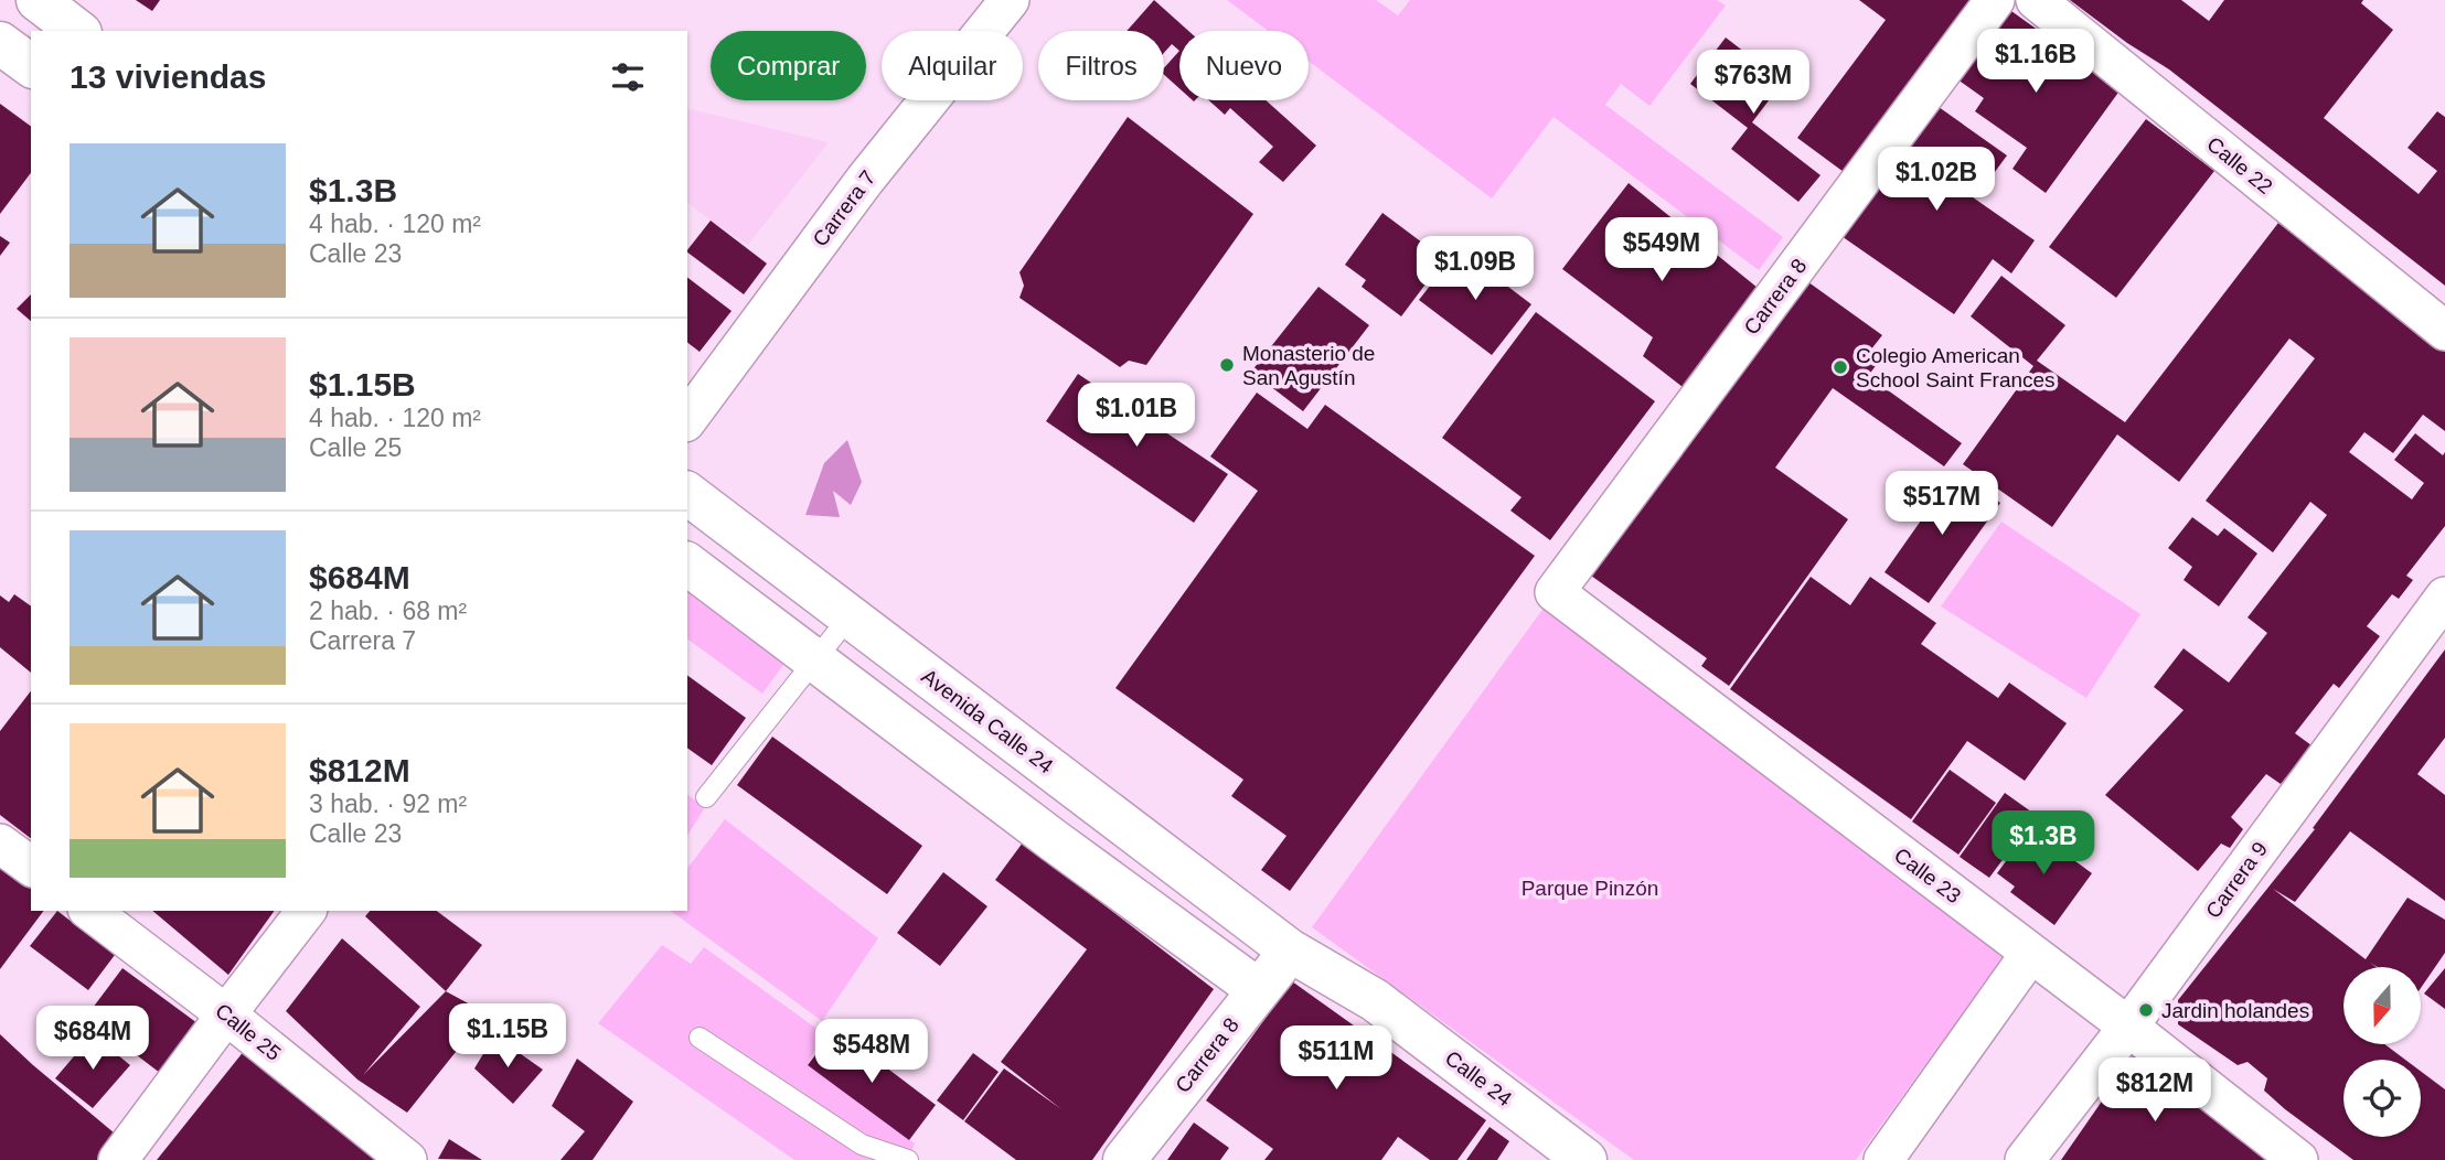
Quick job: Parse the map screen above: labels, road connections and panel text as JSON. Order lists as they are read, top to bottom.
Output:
{
  "streets": {
    "main road": ["Carrera 8", "Avenida Calle 24", "Calle 24"],
    "street": [
      "Calle 22",
      "Carrera 7",
      "Calle 23",
      "Carrera 9",
      "Calle 25"
    ]
  },
  "crossings": [
    ["Carrera 8", "Avenida Calle 24"],
    ["Carrera 8", "Calle 23"],
    ["Carrera 8", "Calle 24"],
    ["Avenida Calle 24", "Calle 24"],
    ["Calle 23", "Carrera 9"]
  ],
  "parks": ["Parque Pinzón"],
  "places": ["Monasterio de San Agustín", "Colegio American School Saint Frances", "Jardin holandes"],
  "north": "bottom",
  "page": {
    "price": [
      "$1.16B",
      "$763M",
      "$1.02B",
      "$549M",
      "$1.09B",
      "$1.01B",
      "$517M",
      "$1.3B",
      "$1.15B",
      "$684M",
      "$548M",
      "$511M",
      "$812M"
    ],
    "chip": [
      "Comprar",
      "Alquilar",
      "Filtros",
      "Nuevo"
    ],
    "heading": "13 viviendas",
    "list": [
      {
        "name": "$1.3B",
        "note": "4 hab. · 120 m² · Calle 23"
      },
      {
        "name": "$1.15B",
        "note": "4 hab. · 120 m² · Calle 25"
      },
      {
        "name": "$684M",
        "note": "2 hab. · 68 m² · Carrera 7"
      },
      {
        "name": "$812M",
        "note": "3 hab. · 92 m² · Calle 23"
      }
    ]
  }
}
